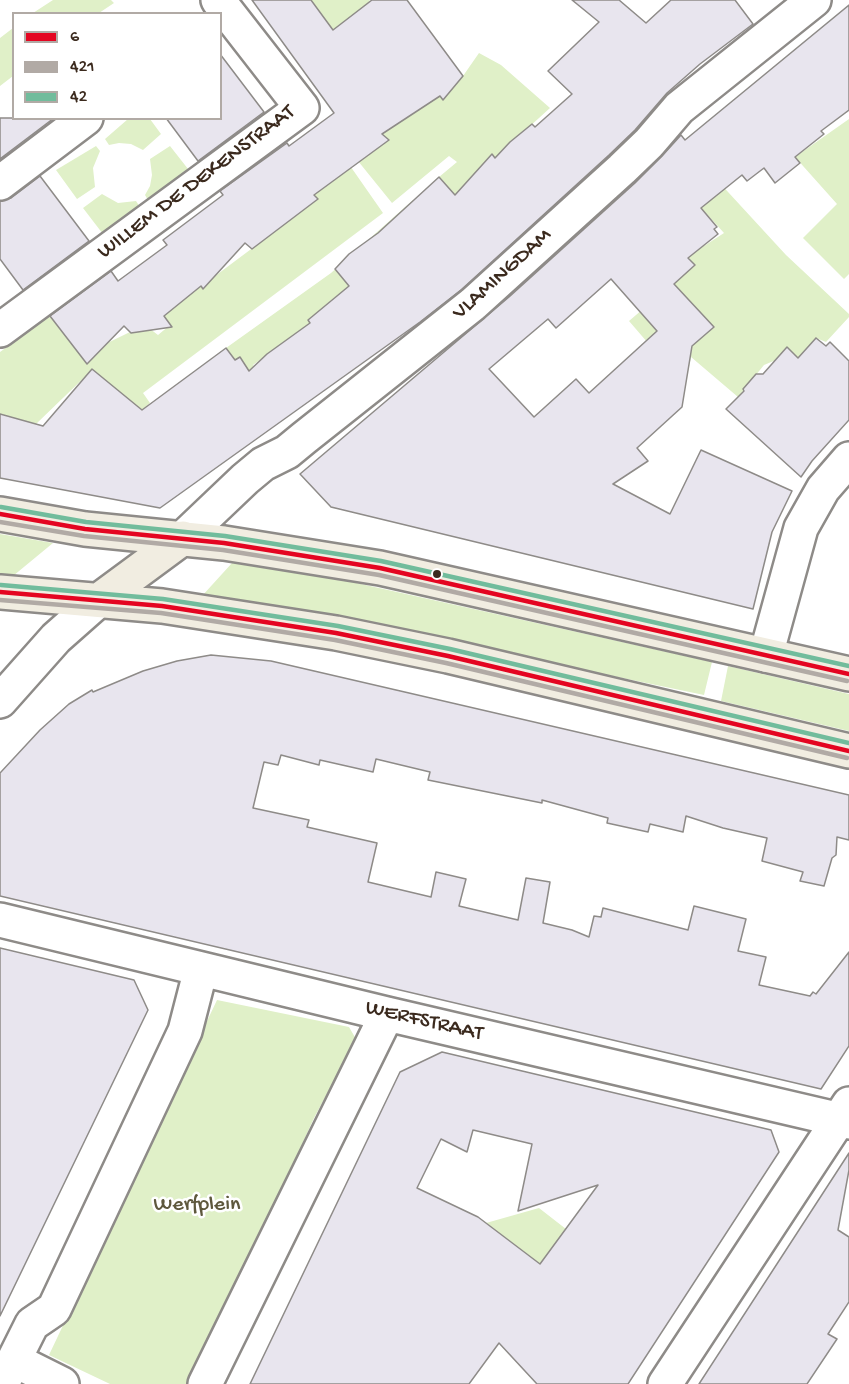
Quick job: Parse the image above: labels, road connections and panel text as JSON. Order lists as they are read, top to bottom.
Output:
{
  "streets": {
    "street": ["WILLEM DE DEKENSTRAAT", "VLAMINGDAM", "WERFSTRAAT"]
  },
  "parks": ["Werfplein"],
  "lines": ["transit line 42", "transit line 6", "transit line 421"],
  "legend": ["6", "421", "42"]
}
